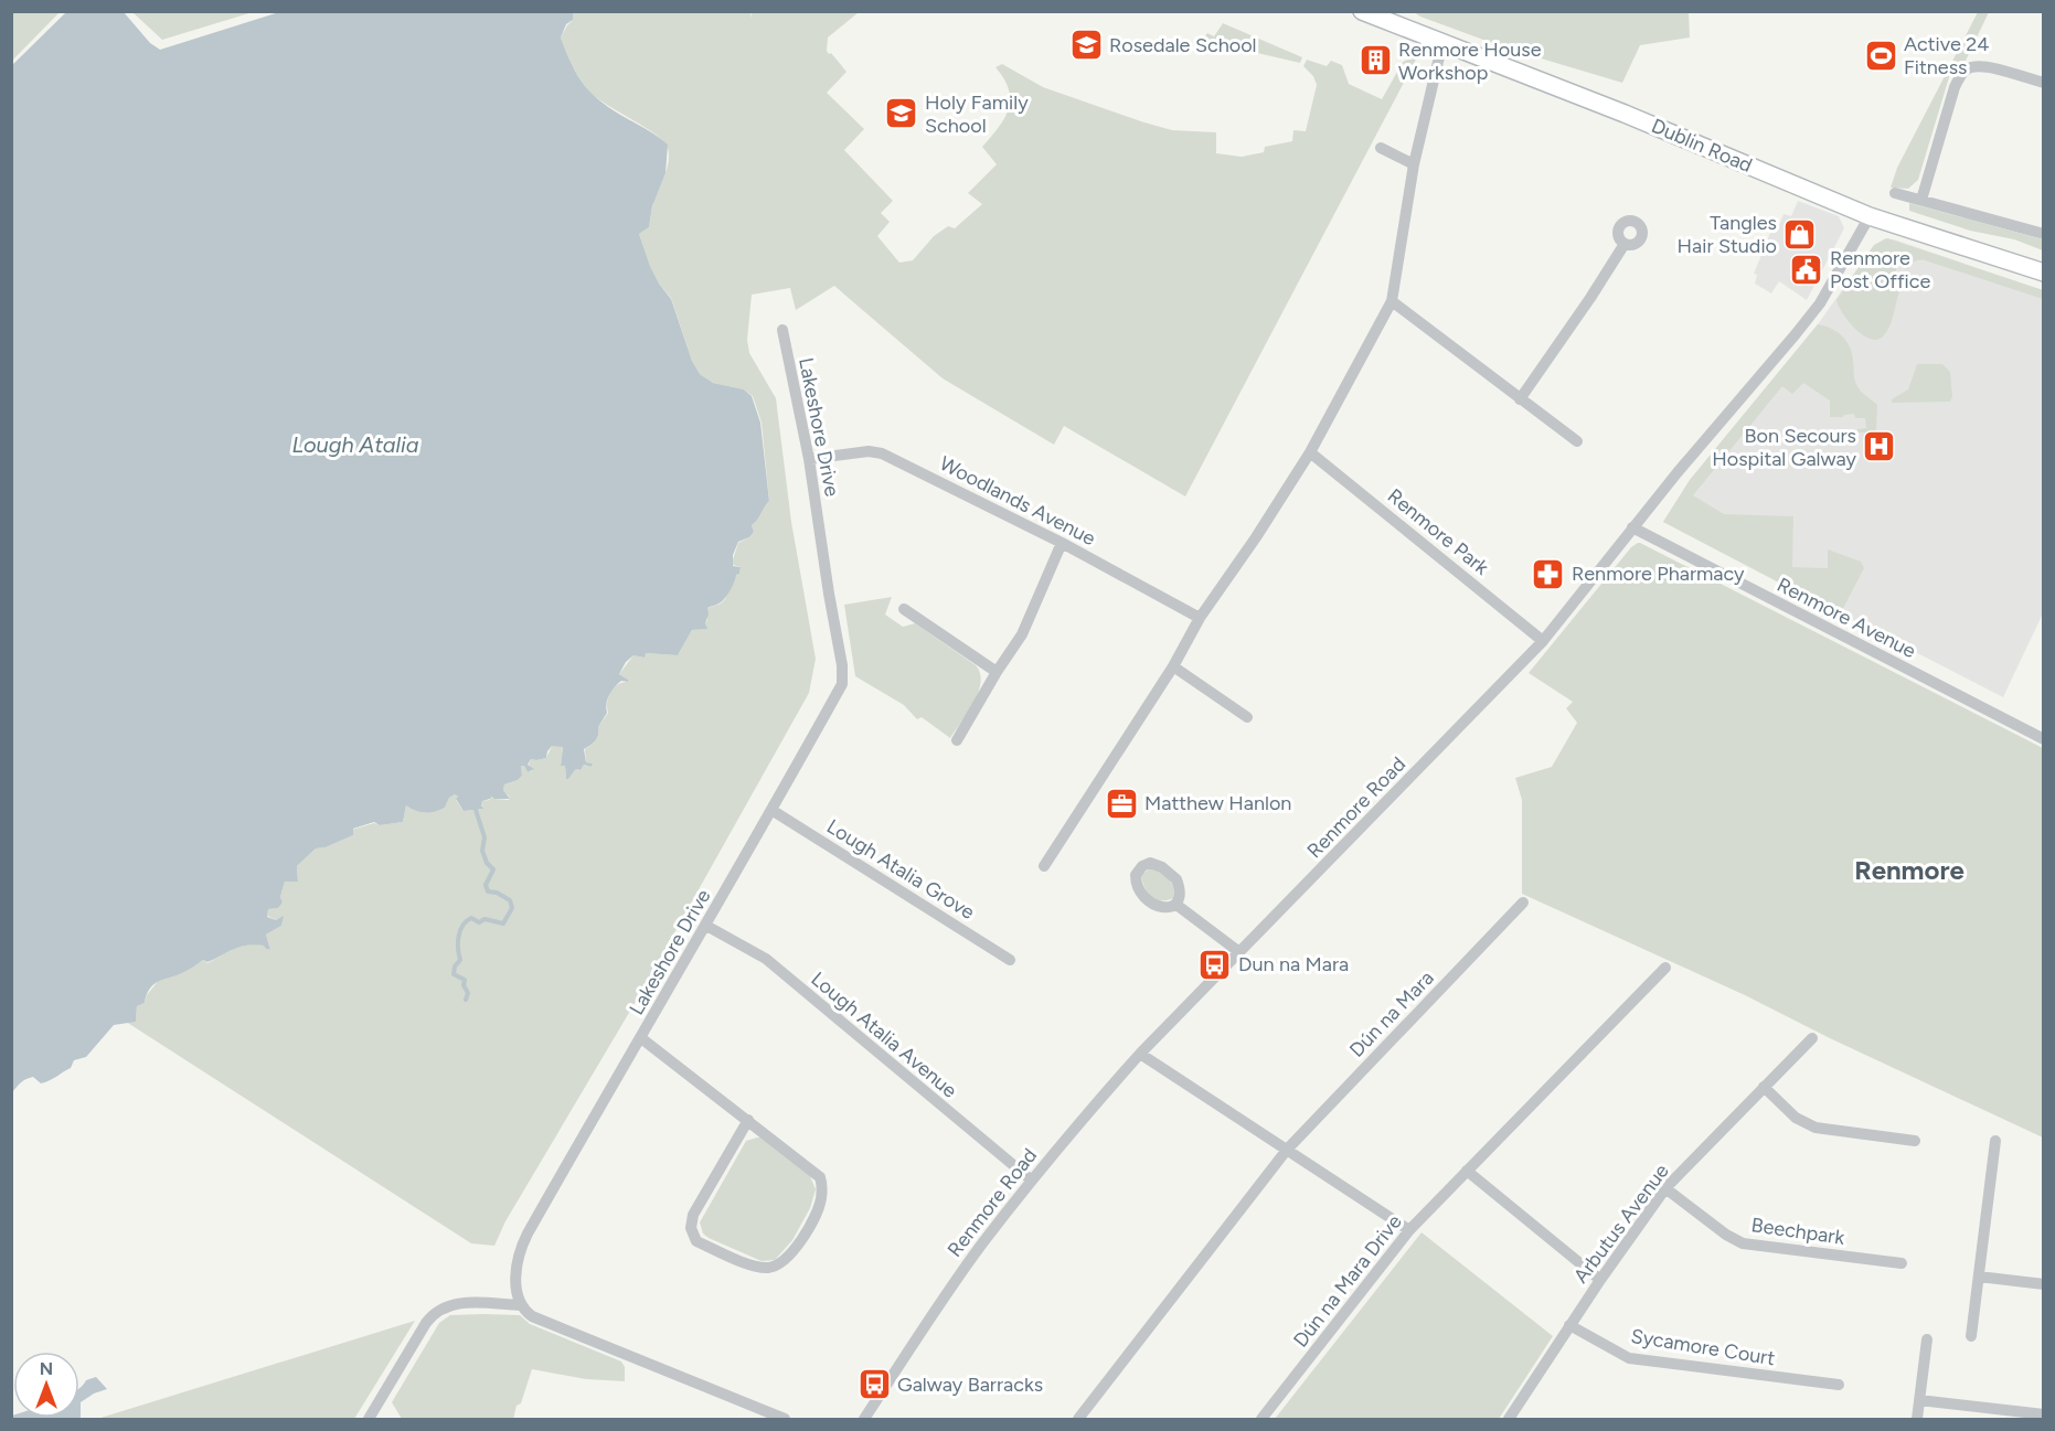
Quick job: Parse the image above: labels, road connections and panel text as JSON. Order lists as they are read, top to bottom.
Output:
{
  "streets": {
    "main road": ["Dublin Road"],
    "street": [
      "Lakeshore Drive",
      "Woodlands Avenue",
      "Renmore Park",
      "Renmore Avenue",
      "Renmore Road",
      "Lough Atalia Grove",
      "Dún na Mara",
      "Lough Atalia Avenue",
      "Arbutus Avenue",
      "Beechpark",
      "Dún na Mara Drive",
      "Sycamore Court"
    ]
  },
  "crossings": [
    ["Dublin Road", "Renmore Road"],
    ["Lakeshore Drive", "Woodlands Avenue"],
    ["Lakeshore Drive", "Lough Atalia Grove"],
    ["Lakeshore Drive", "Lough Atalia Avenue"],
    ["Renmore Park", "Renmore Road"],
    ["Renmore Avenue", "Renmore Road"],
    ["Renmore Road", "Lough Atalia Avenue"],
    ["Arbutus Avenue", "Beechpark"],
    ["Arbutus Avenue", "Sycamore Court"]
  ],
  "districts": ["Renmore"],
  "water": ["Lough Atalia"],
  "places": {
    "school or university": ["Rosedale School", "Holy Family School"],
    "sports": ["Active 24 Fitness"],
    "building": ["Renmore House Workshop"],
    "shop": ["Tangles Hair Studio"],
    "public building": ["Renmore Post Office"],
    "hospital": ["Bon Secours Hospital Galway"],
    "pharmacy": ["Renmore Pharmacy"],
    "office": ["Matthew Hanlon"],
    "bus stop": ["Dun na Mara", "Galway Barracks"]
  },
  "north": "top"
}
